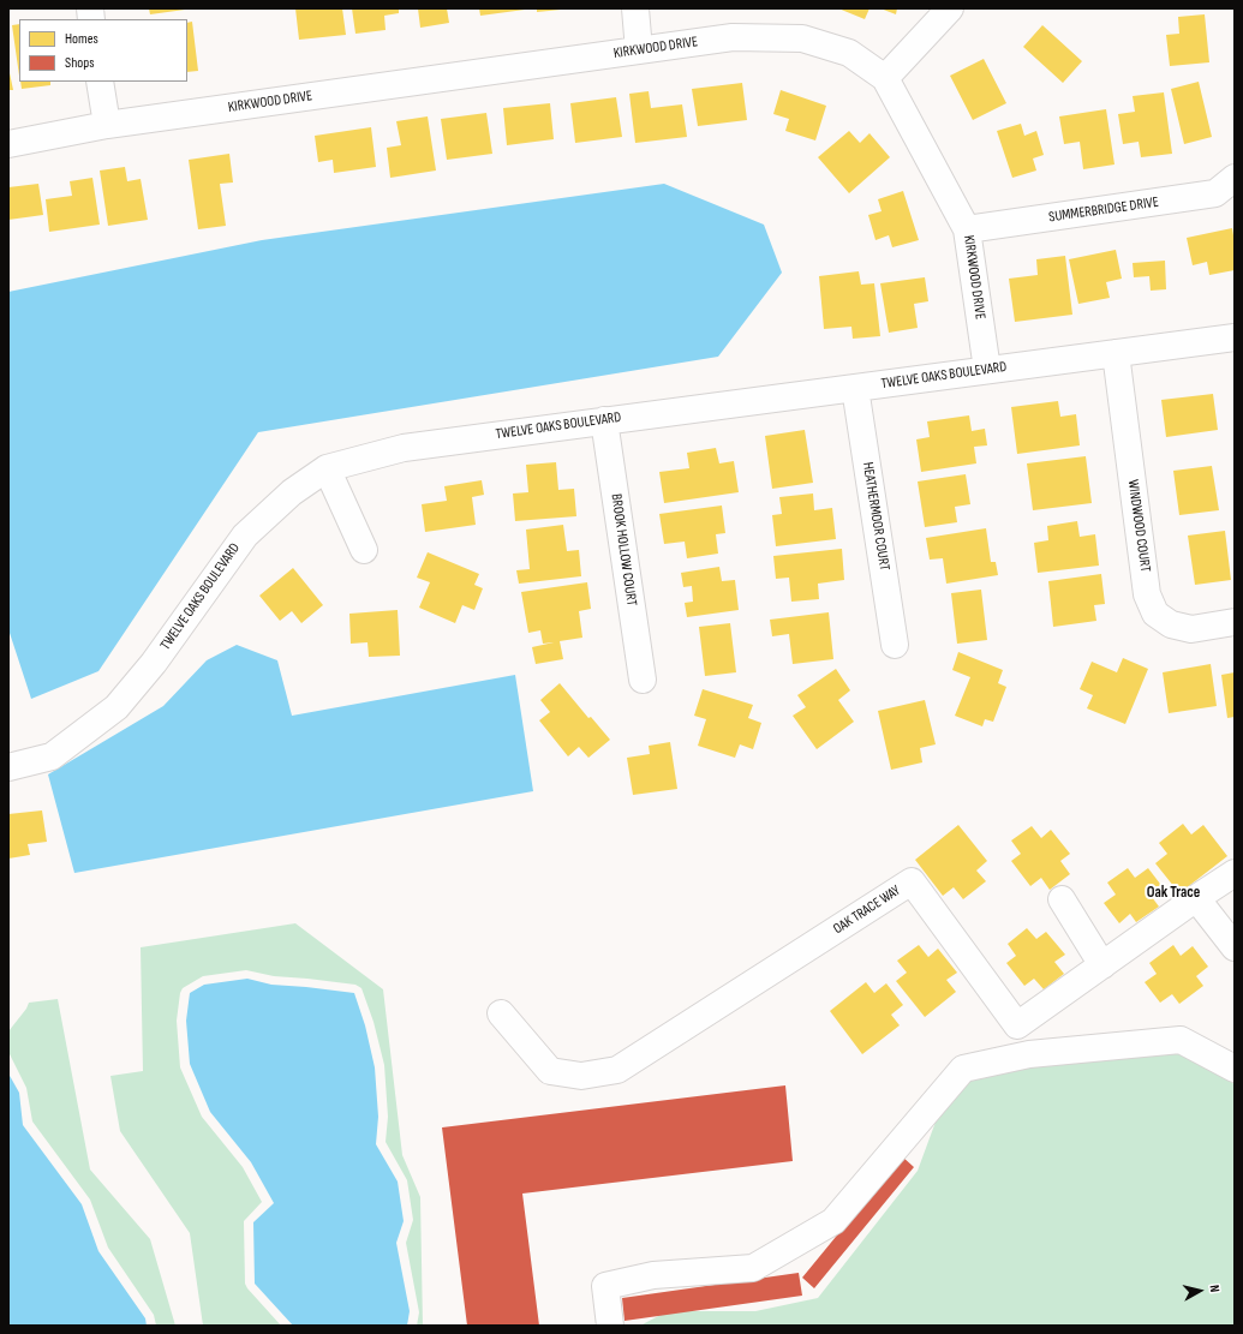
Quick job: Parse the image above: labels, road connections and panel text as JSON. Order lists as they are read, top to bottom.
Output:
{
  "streets": {
    "street": [
      "KIRKWOOD DRIVE",
      "SUMMERBRIDGE DRIVE",
      "TWELVE OAKS BOULEVARD",
      "HEATHERMOOR COURT",
      "WINDWOOD COURT",
      "BROOK HOLLOW COURT",
      "OAK TRACE WAY"
    ]
  },
  "crossings": [
    ["KIRKWOOD DRIVE", "SUMMERBRIDGE DRIVE"],
    ["KIRKWOOD DRIVE", "TWELVE OAKS BOULEVARD"],
    ["TWELVE OAKS BOULEVARD", "HEATHERMOOR COURT"],
    ["TWELVE OAKS BOULEVARD", "WINDWOOD COURT"],
    ["TWELVE OAKS BOULEVARD", "BROOK HOLLOW COURT"]
  ],
  "districts": ["Oak Trace"],
  "legend": ["Homes", "Shops"],
  "north": "right"
}
